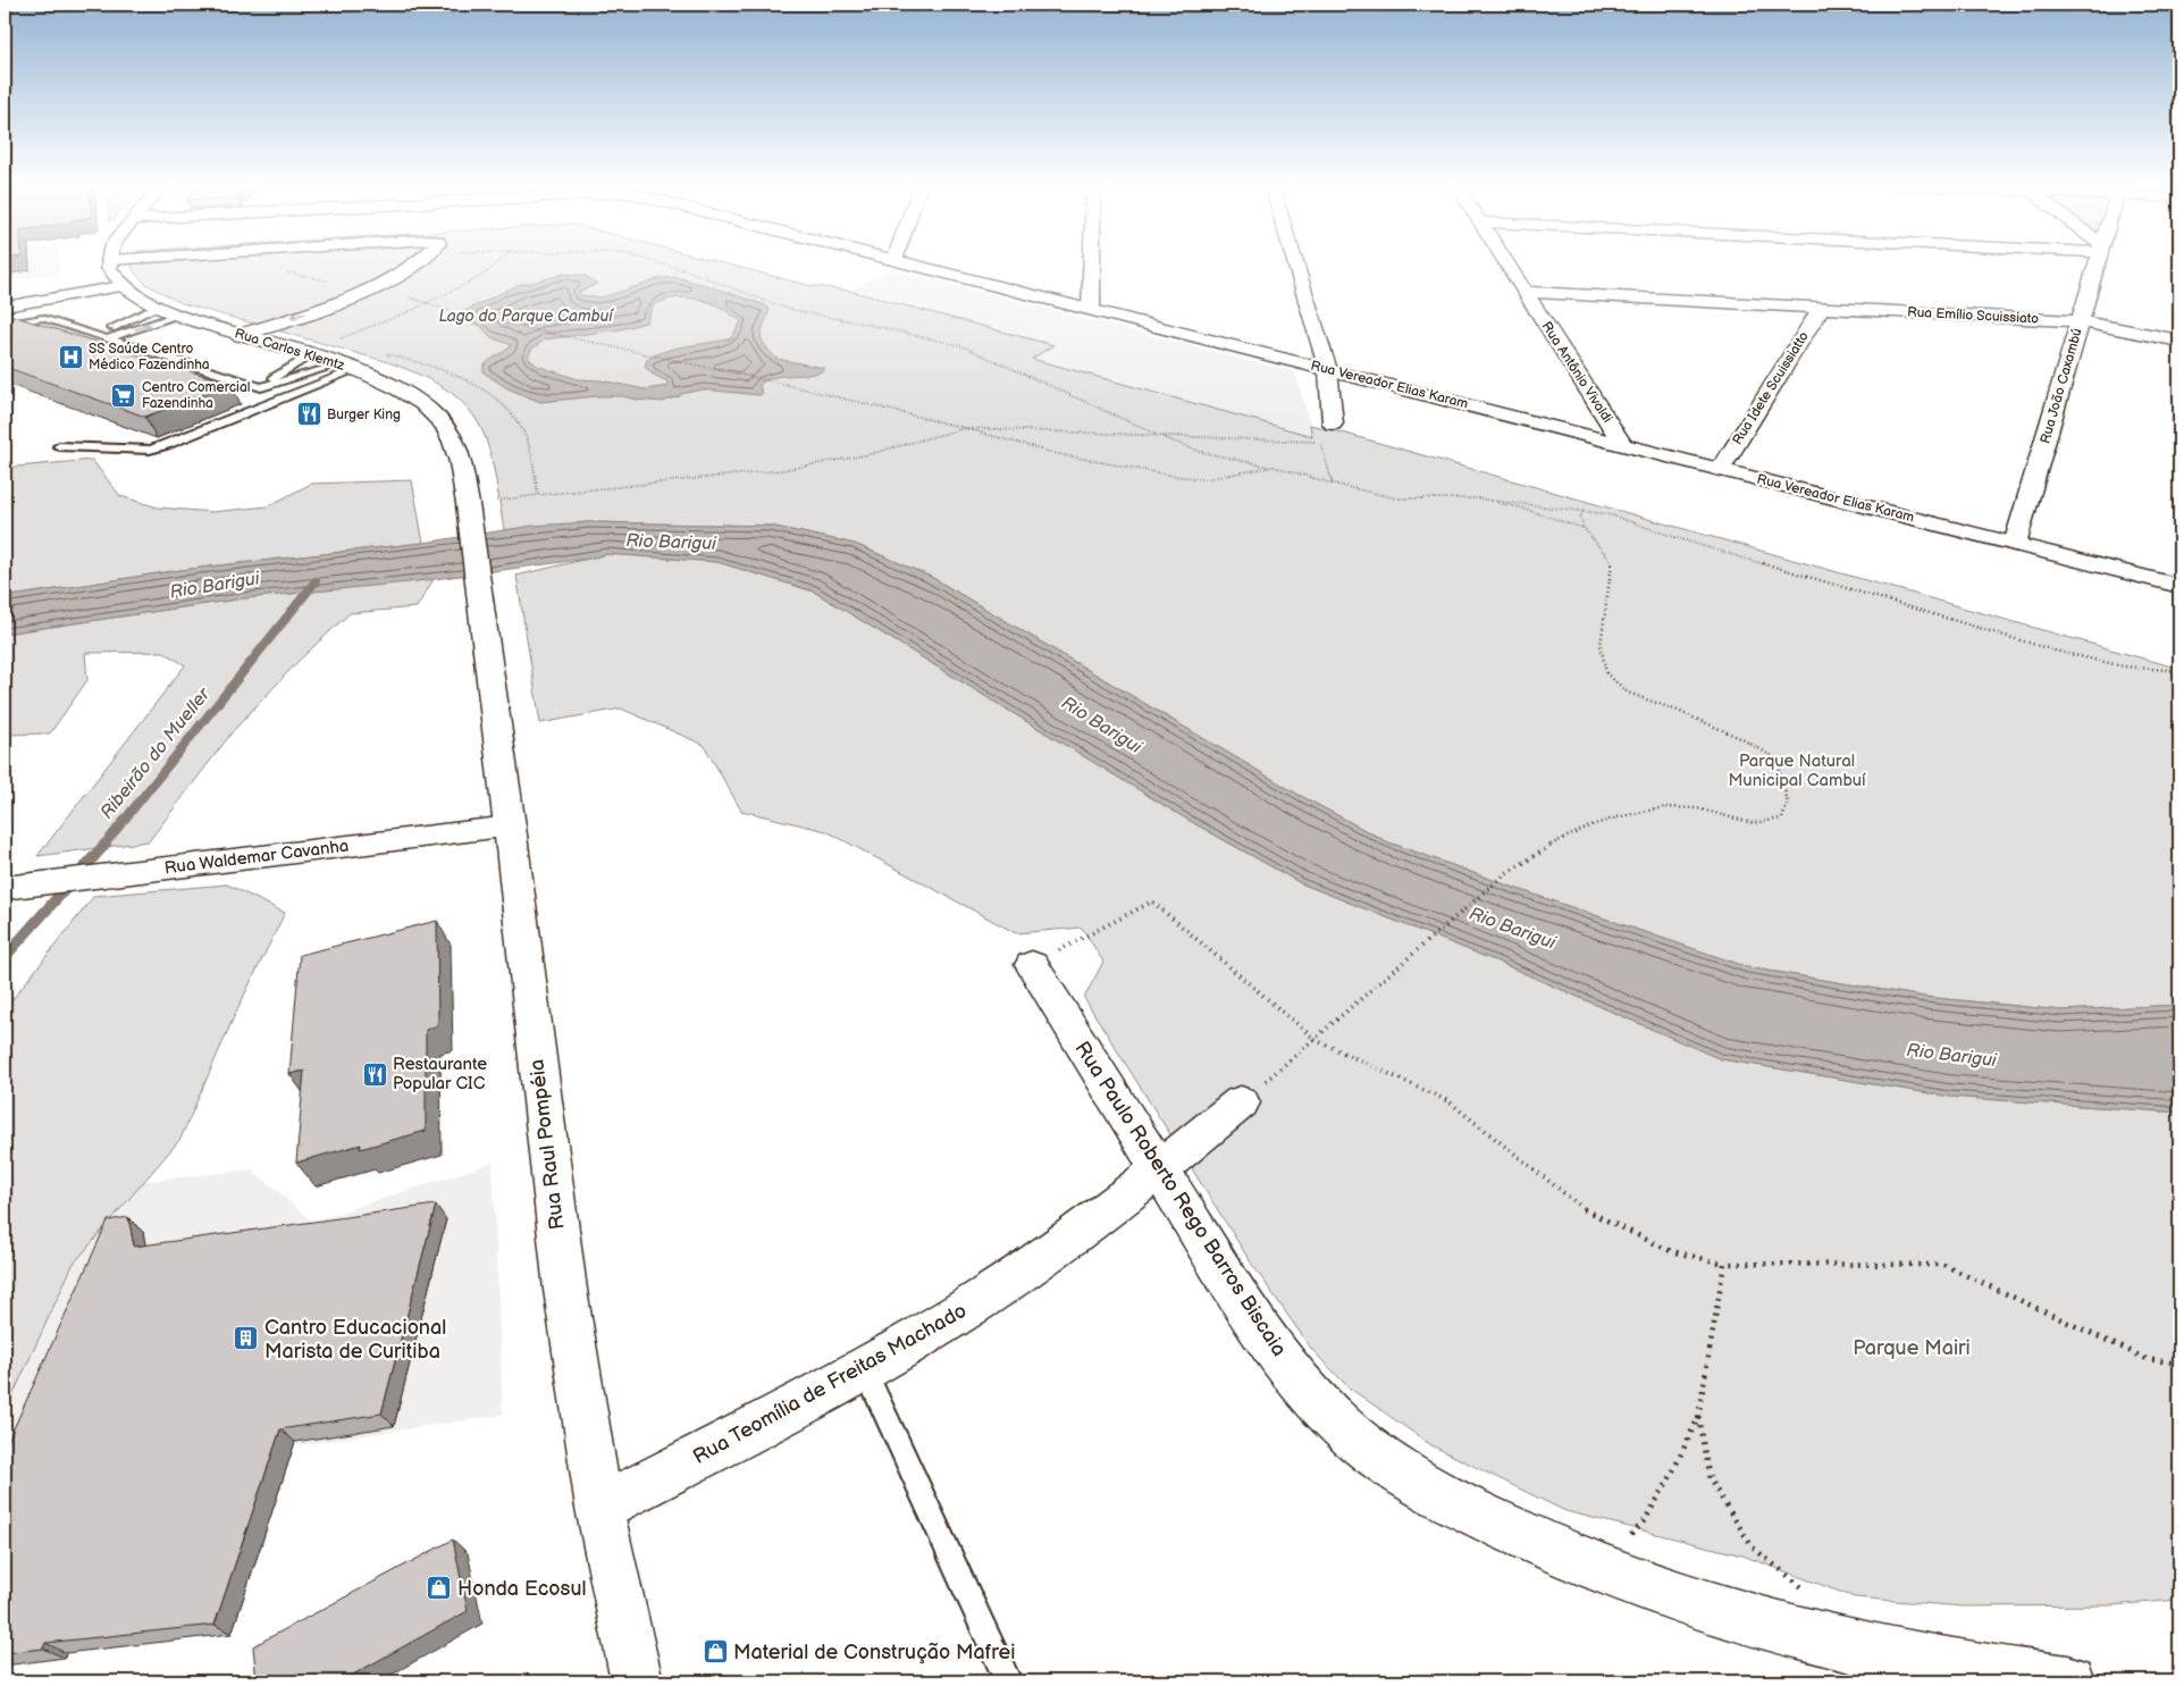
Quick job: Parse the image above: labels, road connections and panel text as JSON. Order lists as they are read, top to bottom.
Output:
{
  "streets": {
    "street": [
      "Rua Emílio Scuissiato",
      "Rua Carlos Klemtz",
      "Rua Antônio Vivaldi",
      "Rua Vereador Elias Karam",
      "Rua João Caxambú",
      "Rua Idete Scuissiatto",
      "Rua Waldemar Cavanha",
      "Rua Raul Pompéia",
      "Rua Paulo Roberto Rego Barros Biscaia",
      "Rua Teomília de Freitas Machado"
    ]
  },
  "crossings": [
    ["Rua Emílio Scuissiato", "Rua Antônio Vivaldi"],
    ["Rua Emílio Scuissiato", "Rua João Caxambú"],
    ["Rua Emílio Scuissiato", "Rua Idete Scuissiatto"],
    ["Rua Carlos Klemtz", "Rua Raul Pompéia"],
    ["Rua Antônio Vivaldi", "Rua Vereador Elias Karam"],
    ["Rua Vereador Elias Karam", "Rua João Caxambú"],
    ["Rua Vereador Elias Karam", "Rua Idete Scuissiatto"],
    ["Rua Waldemar Cavanha", "Rua Raul Pompéia"],
    ["Rua Raul Pompéia", "Rua Teomília de Freitas Machado"],
    ["Rua Paulo Roberto Rego Barros Biscaia", "Rua Teomília de Freitas Machado"]
  ],
  "water": ["Lago do Parque Cambuí", "Rio Barigui", "Ribeirão do Mueller"],
  "parks": ["Parque Natural Municipal Cambuí", "Parque Mairi"],
  "places": {
    "hospital": ["SS Saúde Centro Médico Fazendinha"],
    "supermarket": ["Centro Comercial Fazendinha"],
    "restaurant": ["Burger King", "Restaurante Popular CIC"],
    "building": ["Cantro Educacional Marista de Curitiba"],
    "shop": ["Honda Ecosul", "Material de Construção Mafrei"]
  }
}
